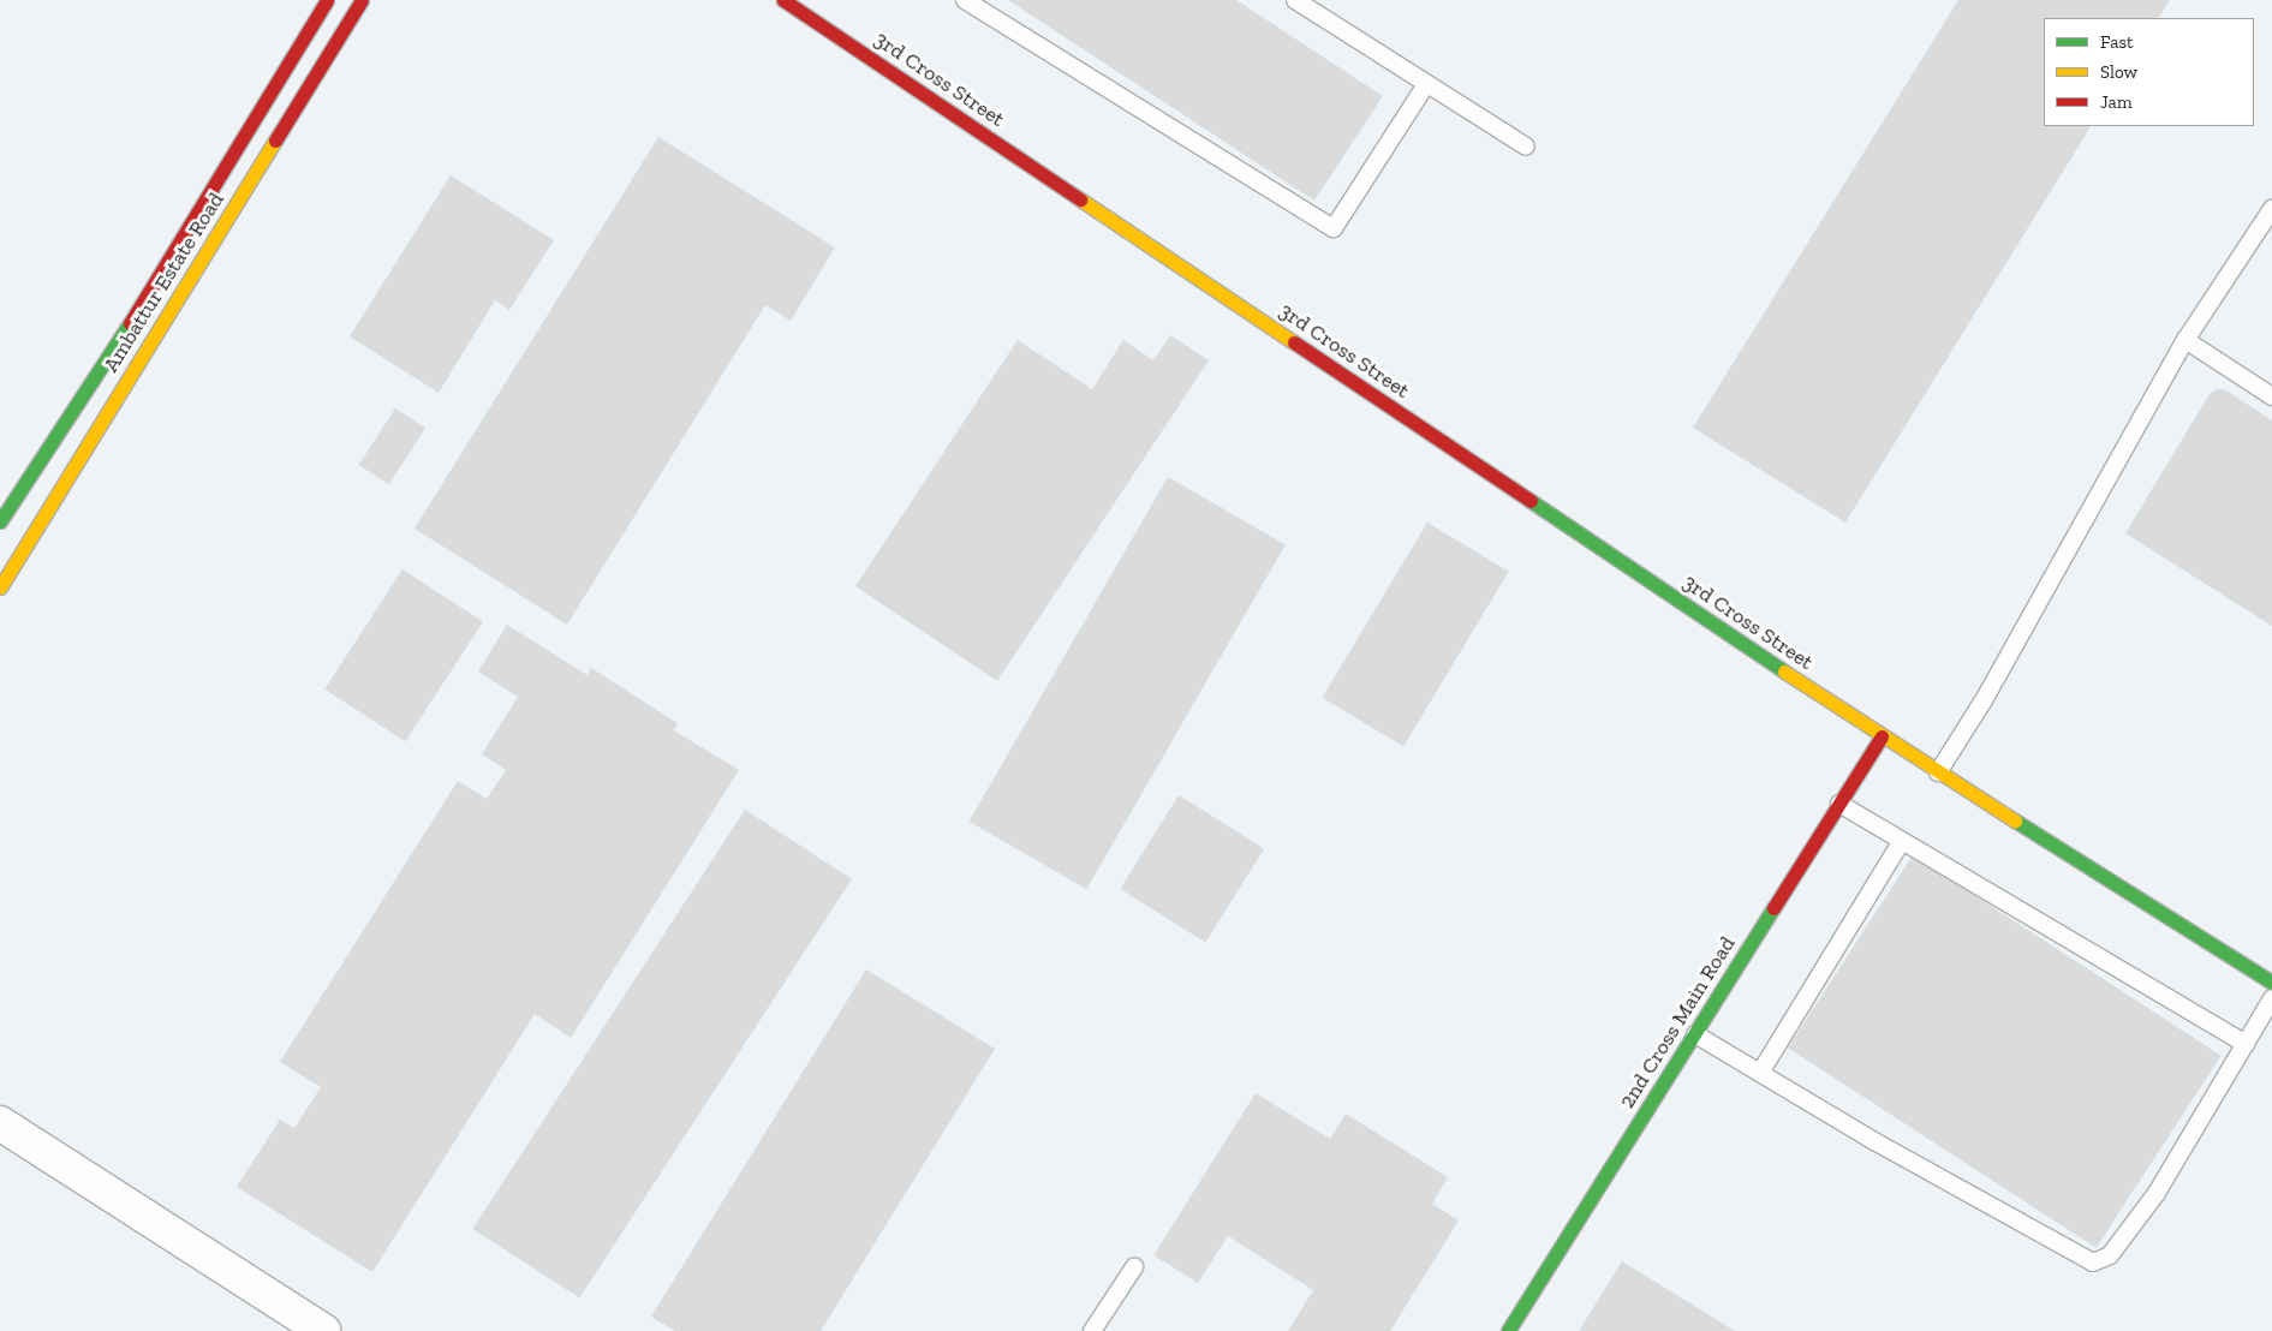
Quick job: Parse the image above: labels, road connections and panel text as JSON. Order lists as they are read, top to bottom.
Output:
{
  "streets": {
    "street": ["3rd Cross Street", "Ambattur Estate Road", "2nd Cross Main Road"]
  },
  "crossings": [
    ["3rd Cross Street", "2nd Cross Main Road"]
  ],
  "legend": ["Fast", "Slow", "Jam"]
}
